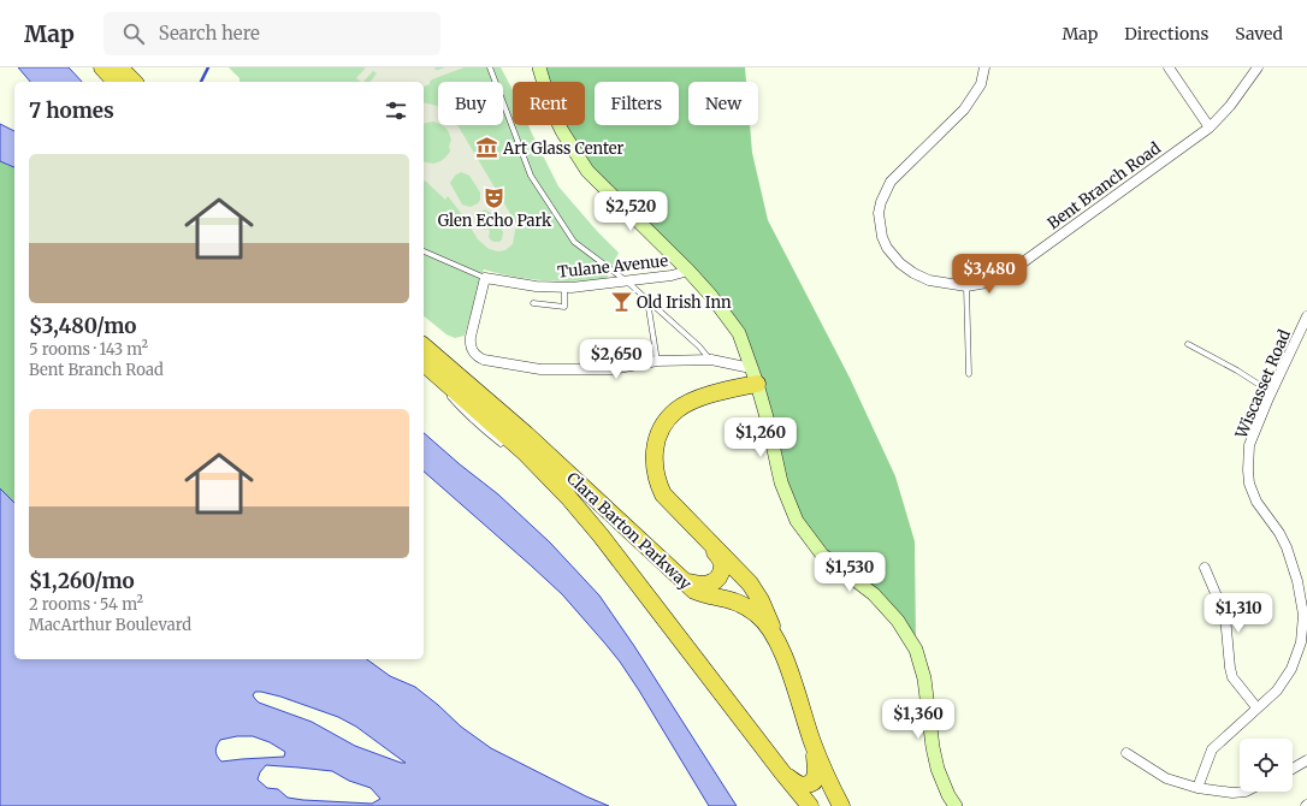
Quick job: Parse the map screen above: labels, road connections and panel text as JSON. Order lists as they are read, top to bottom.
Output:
{
  "streets": {
    "highway": ["Clara Barton Parkway"],
    "street": ["Bent Branch Road", "Tulane Avenue", "Wiscasset Road"]
  },
  "places": {
    "museum": ["Art Glass Center"],
    "theatre": ["Glen Echo Park"],
    "bar": ["Old Irish Inn"]
  },
  "page": {
    "header": "Map",
    "search": "Search here",
    "nav": ["Map", "Directions", "Saved"],
    "chip": [
      "Buy",
      "Rent",
      "Filters",
      "New"
    ],
    "heading": "7 homes",
    "list": [
      {
        "name": "$3,480/mo",
        "note": "5 rooms · 143 m² · Bent Branch Road"
      },
      {
        "name": "$1,260/mo",
        "note": "2 rooms · 54 m² · MacArthur Boulevard"
      }
    ],
    "price": [
      "$2,520",
      "$3,480",
      "$2,650",
      "$1,260",
      "$1,530",
      "$1,310",
      "$1,360"
    ]
  }
}
